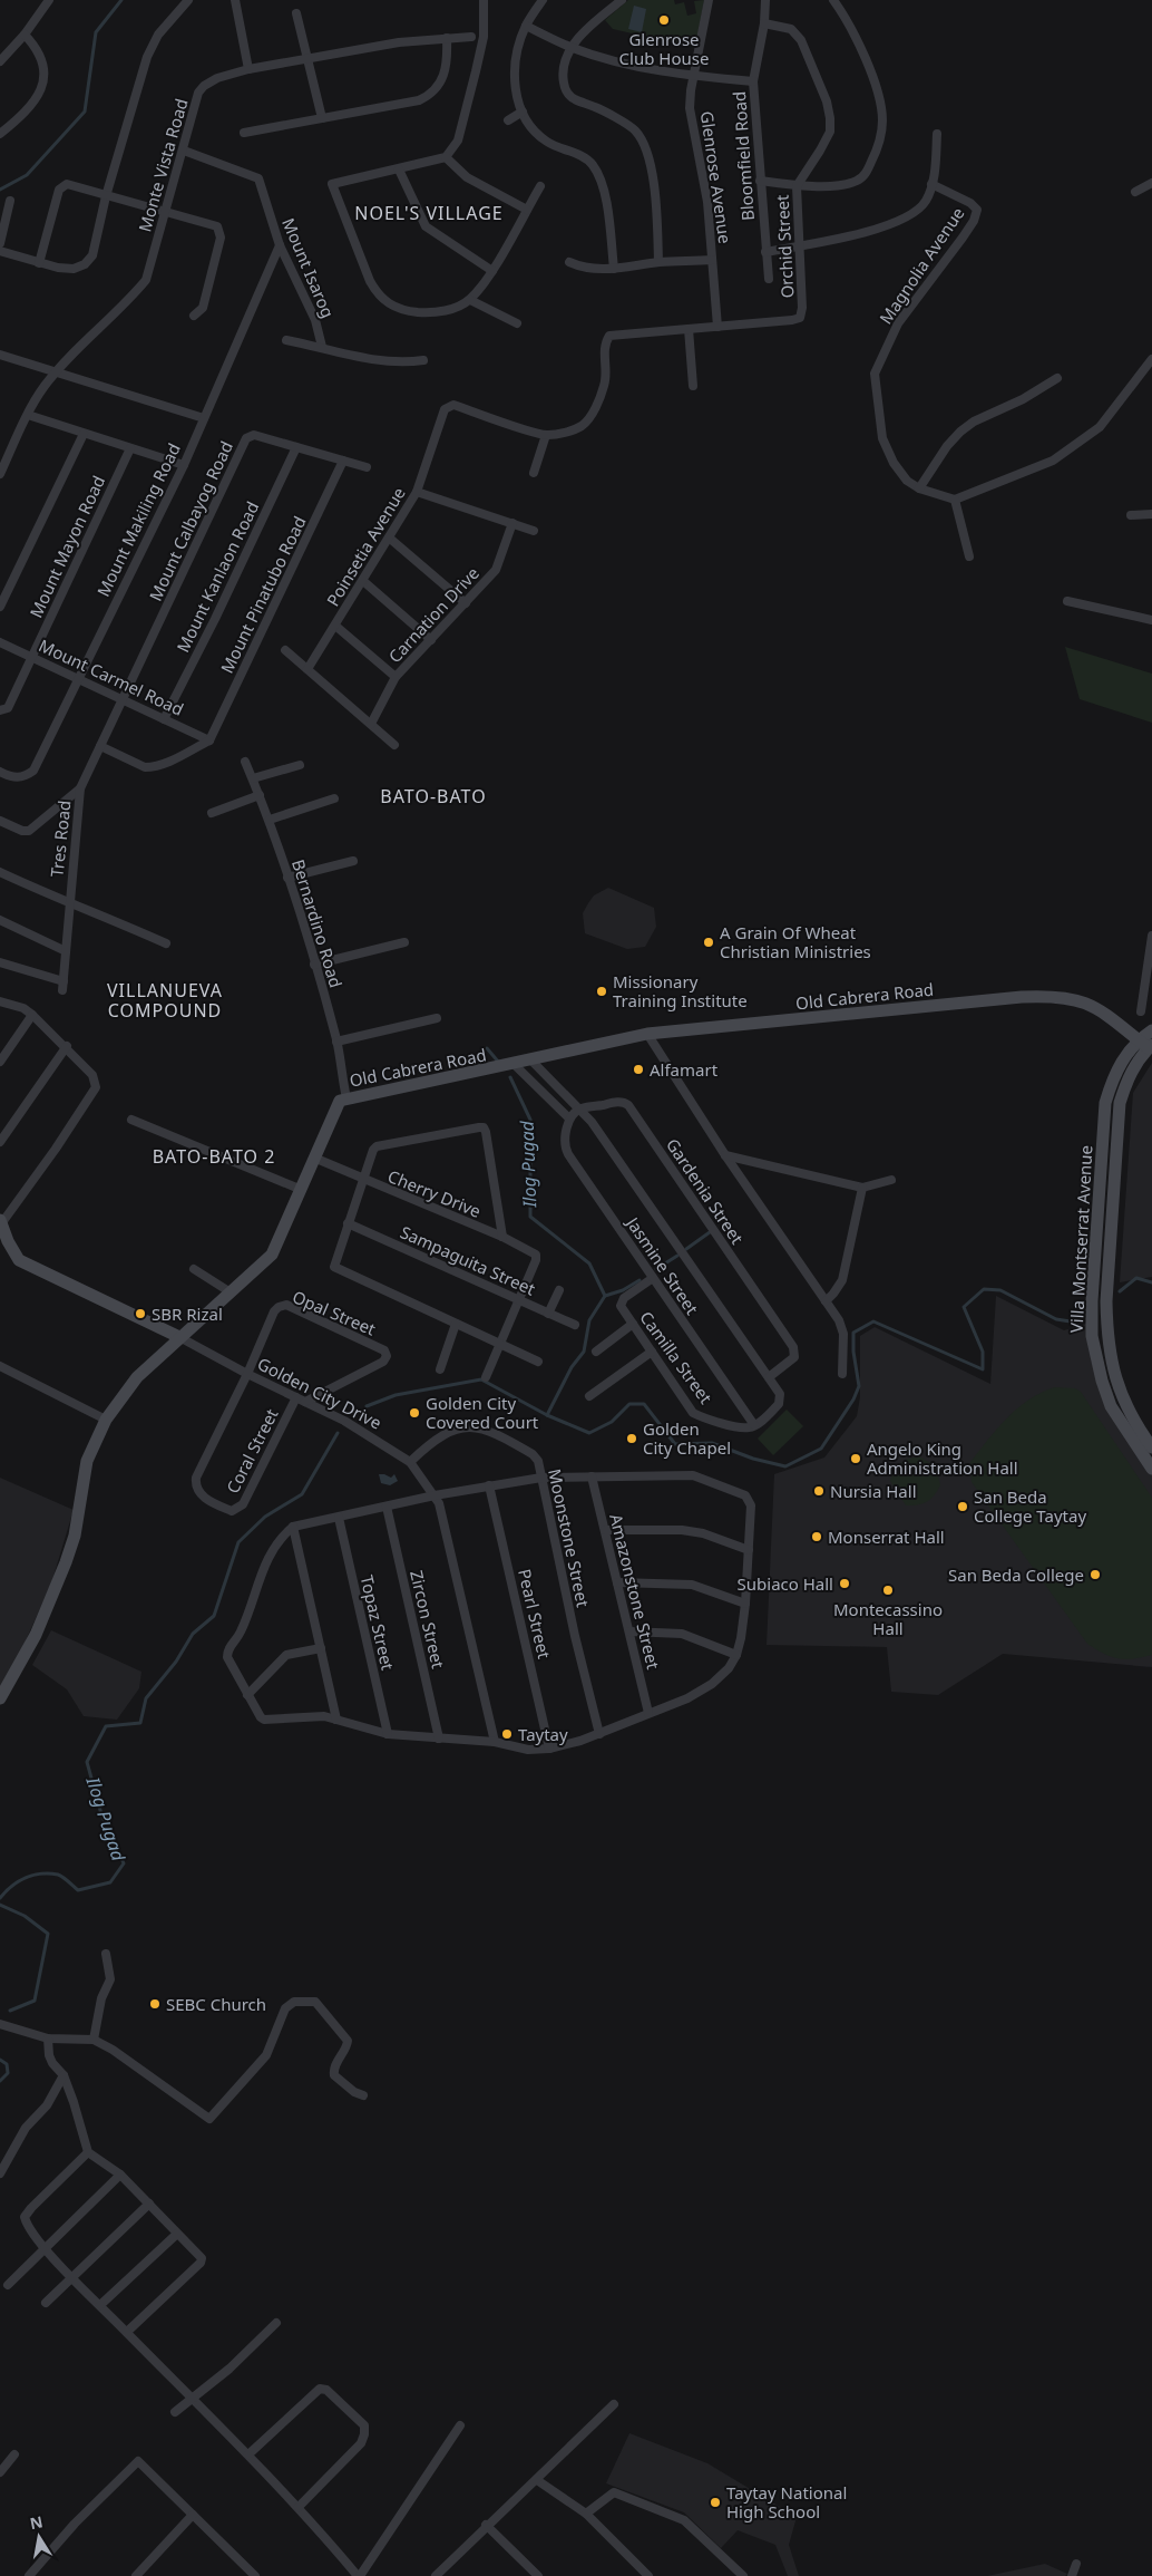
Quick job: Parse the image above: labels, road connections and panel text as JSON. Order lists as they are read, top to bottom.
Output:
{
  "streets": {
    "street": [
      "Bloomfield Road",
      "Monte Vista Road",
      "Glenrose Avenue",
      "Orchid Street",
      "Magnolia Avenue",
      "Mount Isarog",
      "Mount Makiling Road",
      "Mount Calbayog Road",
      "Mount Mayon Road",
      "Poinsetia Avenue",
      "Mount Kanlaon Road",
      "Mount Pinatubo Road",
      "Carnation Drive",
      "Mount Carmel Road",
      "Tres Road",
      "Bernardino Road",
      "Old Cabrera Road",
      "Gardenia Street",
      "Cherry Drive",
      "Villa Montserrat Avenue",
      "Sampaguita Street",
      "Jasmine Street",
      "Opal Street",
      "Camilla Street",
      "Golden City Drive",
      "Coral Street",
      "Moonstone Street",
      "Amazonstone Street",
      "Pearl Street",
      "Zircon Street",
      "Topaz Street"
    ]
  },
  "crossings": [
    ["Bloomfield Road", "Orchid Street"],
    ["Monte Vista Road", "Mount Isarog"],
    ["Glenrose Avenue", "Orchid Street"],
    ["Orchid Street", "Poinsetia Avenue"],
    ["Mount Isarog", "Mount Makiling Road"],
    ["Mount Makiling Road", "Mount Carmel Road"],
    ["Mount Calbayog Road", "Mount Kanlaon Road"],
    ["Mount Calbayog Road", "Mount Pinatubo Road"],
    ["Mount Calbayog Road", "Mount Carmel Road"],
    ["Mount Calbayog Road", "Tres Road"],
    ["Mount Mayon Road", "Mount Carmel Road"],
    ["Mount Kanlaon Road", "Mount Carmel Road"],
    ["Mount Pinatubo Road", "Mount Carmel Road"],
    ["Mount Carmel Road", "Tres Road"],
    ["Bernardino Road", "Old Cabrera Road"],
    ["Old Cabrera Road", "Cherry Drive"],
    ["Old Cabrera Road", "Villa Montserrat Avenue"],
    ["Old Cabrera Road", "Golden City Drive"],
    ["Cherry Drive", "Sampaguita Street"],
    ["Jasmine Street", "Camilla Street"],
    ["Opal Street", "Golden City Drive"],
    ["Opal Street", "Coral Street"],
    ["Golden City Drive", "Coral Street"],
    ["Golden City Drive", "Moonstone Street"]
  ],
  "districts": [
    "NOEL'S VILLAGE",
    "BATO-BATO",
    "VILLANUEVA COMPOUND",
    "BATO-BATO 2"
  ],
  "water": ["Ilog Pugad"],
  "places": [
    "Glenrose Club House",
    "A Grain Of Wheat Christian Ministries",
    "Missionary Training Institute",
    "Alfamart",
    "SBR Rizal",
    "Golden City Covered Court",
    "Golden City Chapel",
    "Angelo King Administration Hall",
    "Nursia Hall",
    "San Beda College Taytay",
    "Monserrat Hall",
    "San Beda College",
    "Subiaco Hall",
    "Montecassino Hall",
    "Taytay",
    "SEBC Church",
    "Taytay National High School"
  ],
  "north": "top"
}
